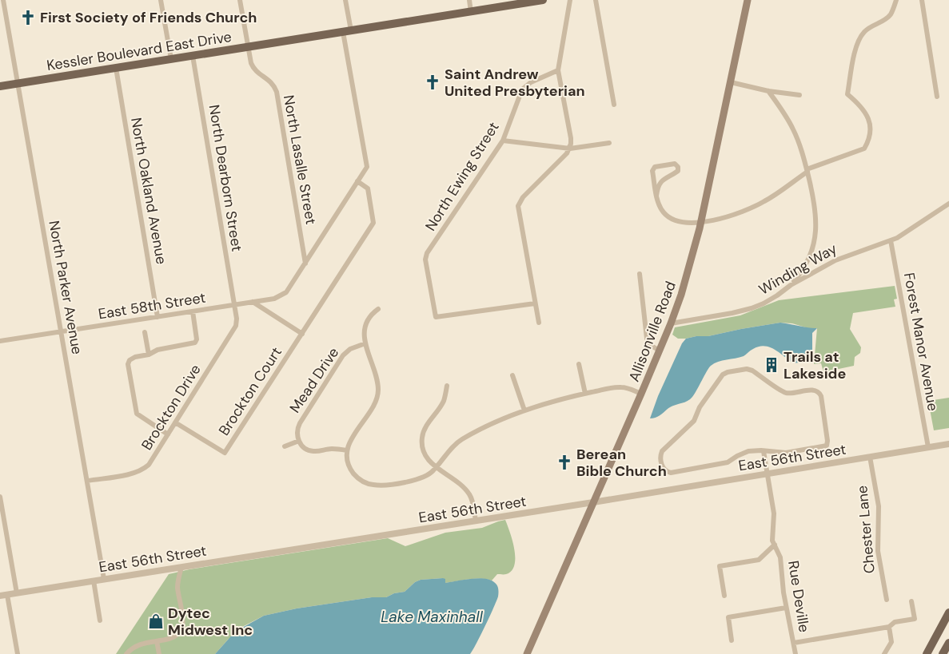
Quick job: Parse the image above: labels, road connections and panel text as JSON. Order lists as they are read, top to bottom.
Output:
{
  "streets": {
    "main road": ["Kessler Boulevard East Drive", "Allisonville Road"],
    "street": [
      "North Lasalle Street",
      "North Ewing Street",
      "North Dearborn Street",
      "North Oakland Avenue",
      "Winding Way",
      "North Parker Avenue",
      "East 58th Street",
      "Forest Manor Avenue",
      "Mead Drive",
      "Brockton Court",
      "Brockton Drive",
      "East 56th Street",
      "Chester Lane",
      "Rue Deville"
    ]
  },
  "crossings": [
    ["Kessler Boulevard East Drive", "North Lasalle Street"],
    ["Kessler Boulevard East Drive", "North Dearborn Street"],
    ["Kessler Boulevard East Drive", "North Oakland Avenue"],
    ["Kessler Boulevard East Drive", "North Parker Avenue"],
    ["North Lasalle Street", "East 58th Street"],
    ["North Dearborn Street", "East 58th Street"],
    ["North Dearborn Street", "Brockton Drive"],
    ["North Oakland Avenue", "East 58th Street"],
    ["Winding Way", "Allisonville Road"],
    ["Winding Way", "Forest Manor Avenue"],
    ["North Parker Avenue", "East 58th Street"],
    ["North Parker Avenue", "Brockton Drive"],
    ["North Parker Avenue", "East 56th Street"],
    ["East 58th Street", "Brockton Drive"],
    ["Allisonville Road", "East 56th Street"],
    ["Forest Manor Avenue", "East 56th Street"],
    ["Brockton Court", "Brockton Drive"],
    ["East 56th Street", "Chester Lane"],
    ["East 56th Street", "Rue Deville"]
  ],
  "water": ["Lake Maxinhall"],
  "places": {
    "church": ["First Society of Friends Church", "Saint Andrew United Presbyterian", "Berean Bible Church"],
    "building": ["Trails at Lakeside"],
    "shop": ["Dytec Midwest Inc"]
  }
}
